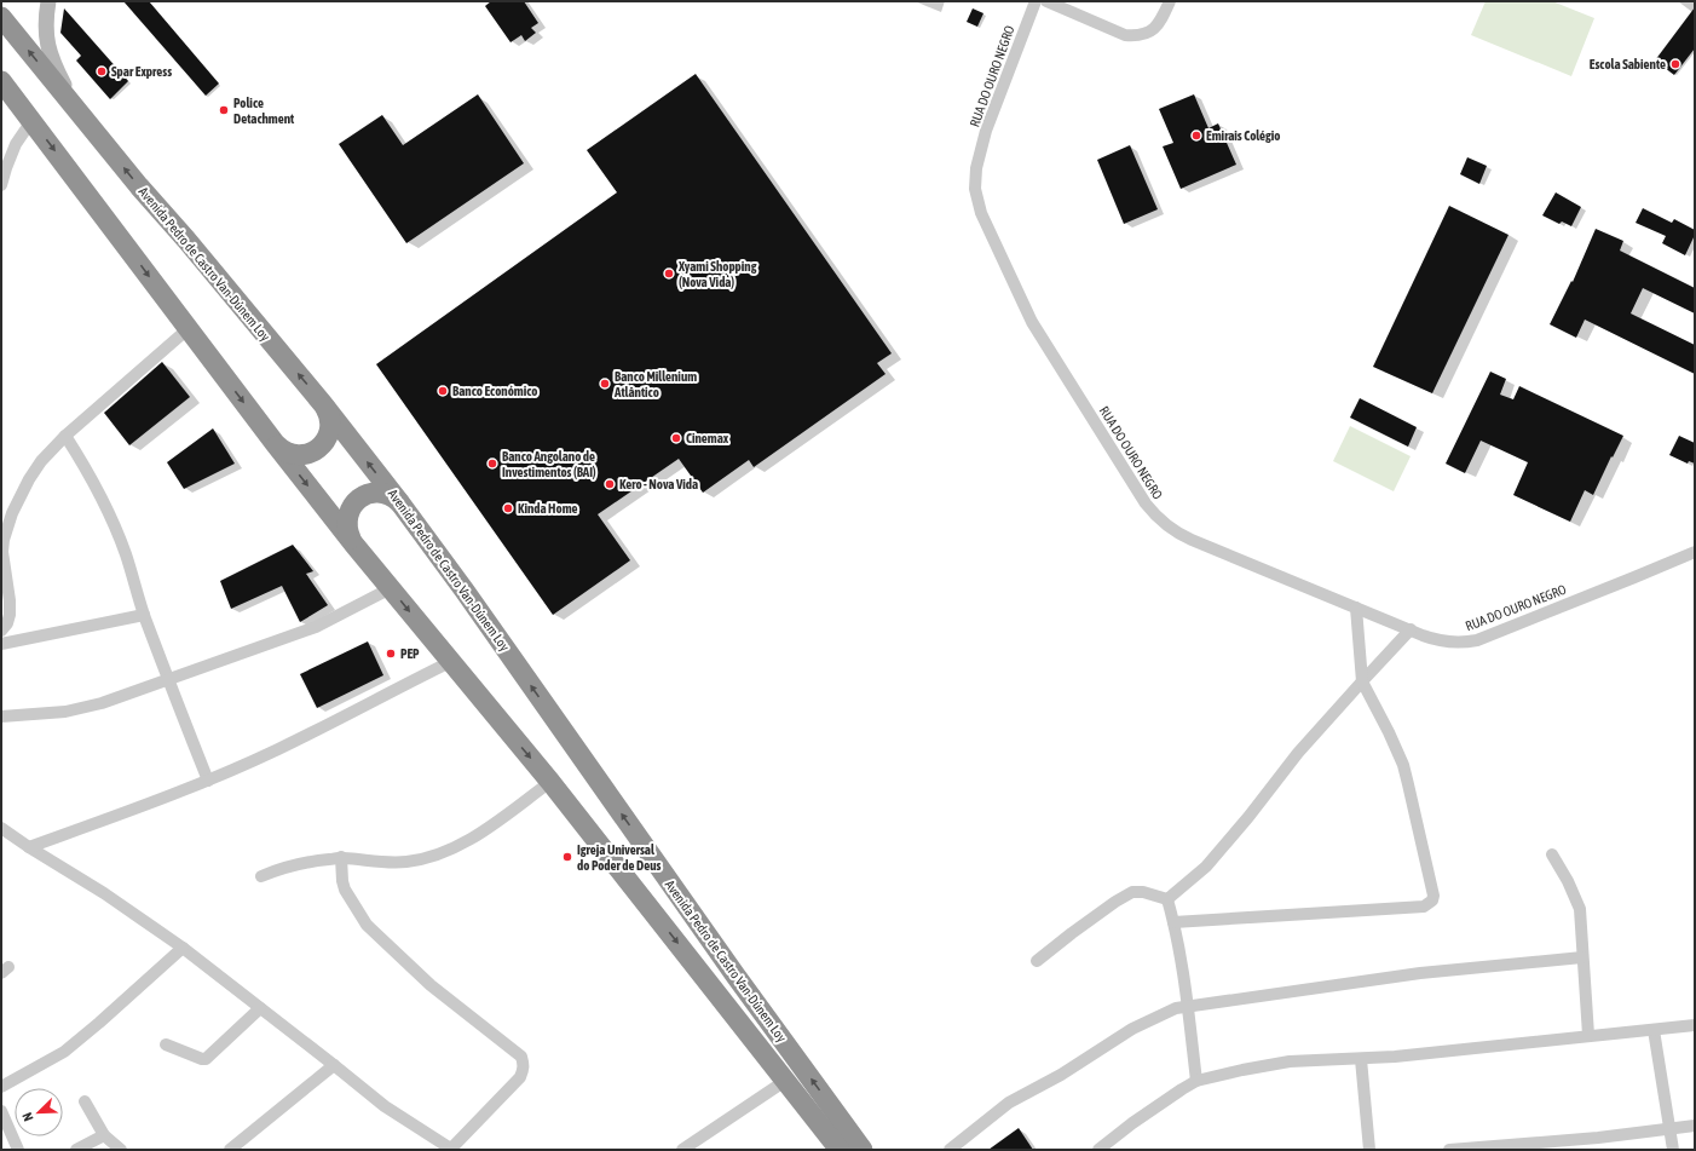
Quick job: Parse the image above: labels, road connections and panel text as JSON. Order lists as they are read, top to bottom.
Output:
{
  "streets": {
    "highway": ["Avenida Pedro de Castro Van-Dúnem Loy"],
    "street": ["RUA DO OURO NEGRO"]
  },
  "places": [
    "Escola Sabiente",
    "Spar Express",
    "Police Detachment",
    "Emirais Colégio",
    "Xyami Shopping (Nova Vida)",
    "Banco Millenium Atlântico",
    "Banco Económico",
    "Cinemax",
    "Banco Angolano de Investimentos (BAI)",
    "Kero - Nova Vida",
    "Kinda Home",
    "PEP",
    "Igreja Universal do Poder de Deus"
  ],
  "north": "bottom left"
}
